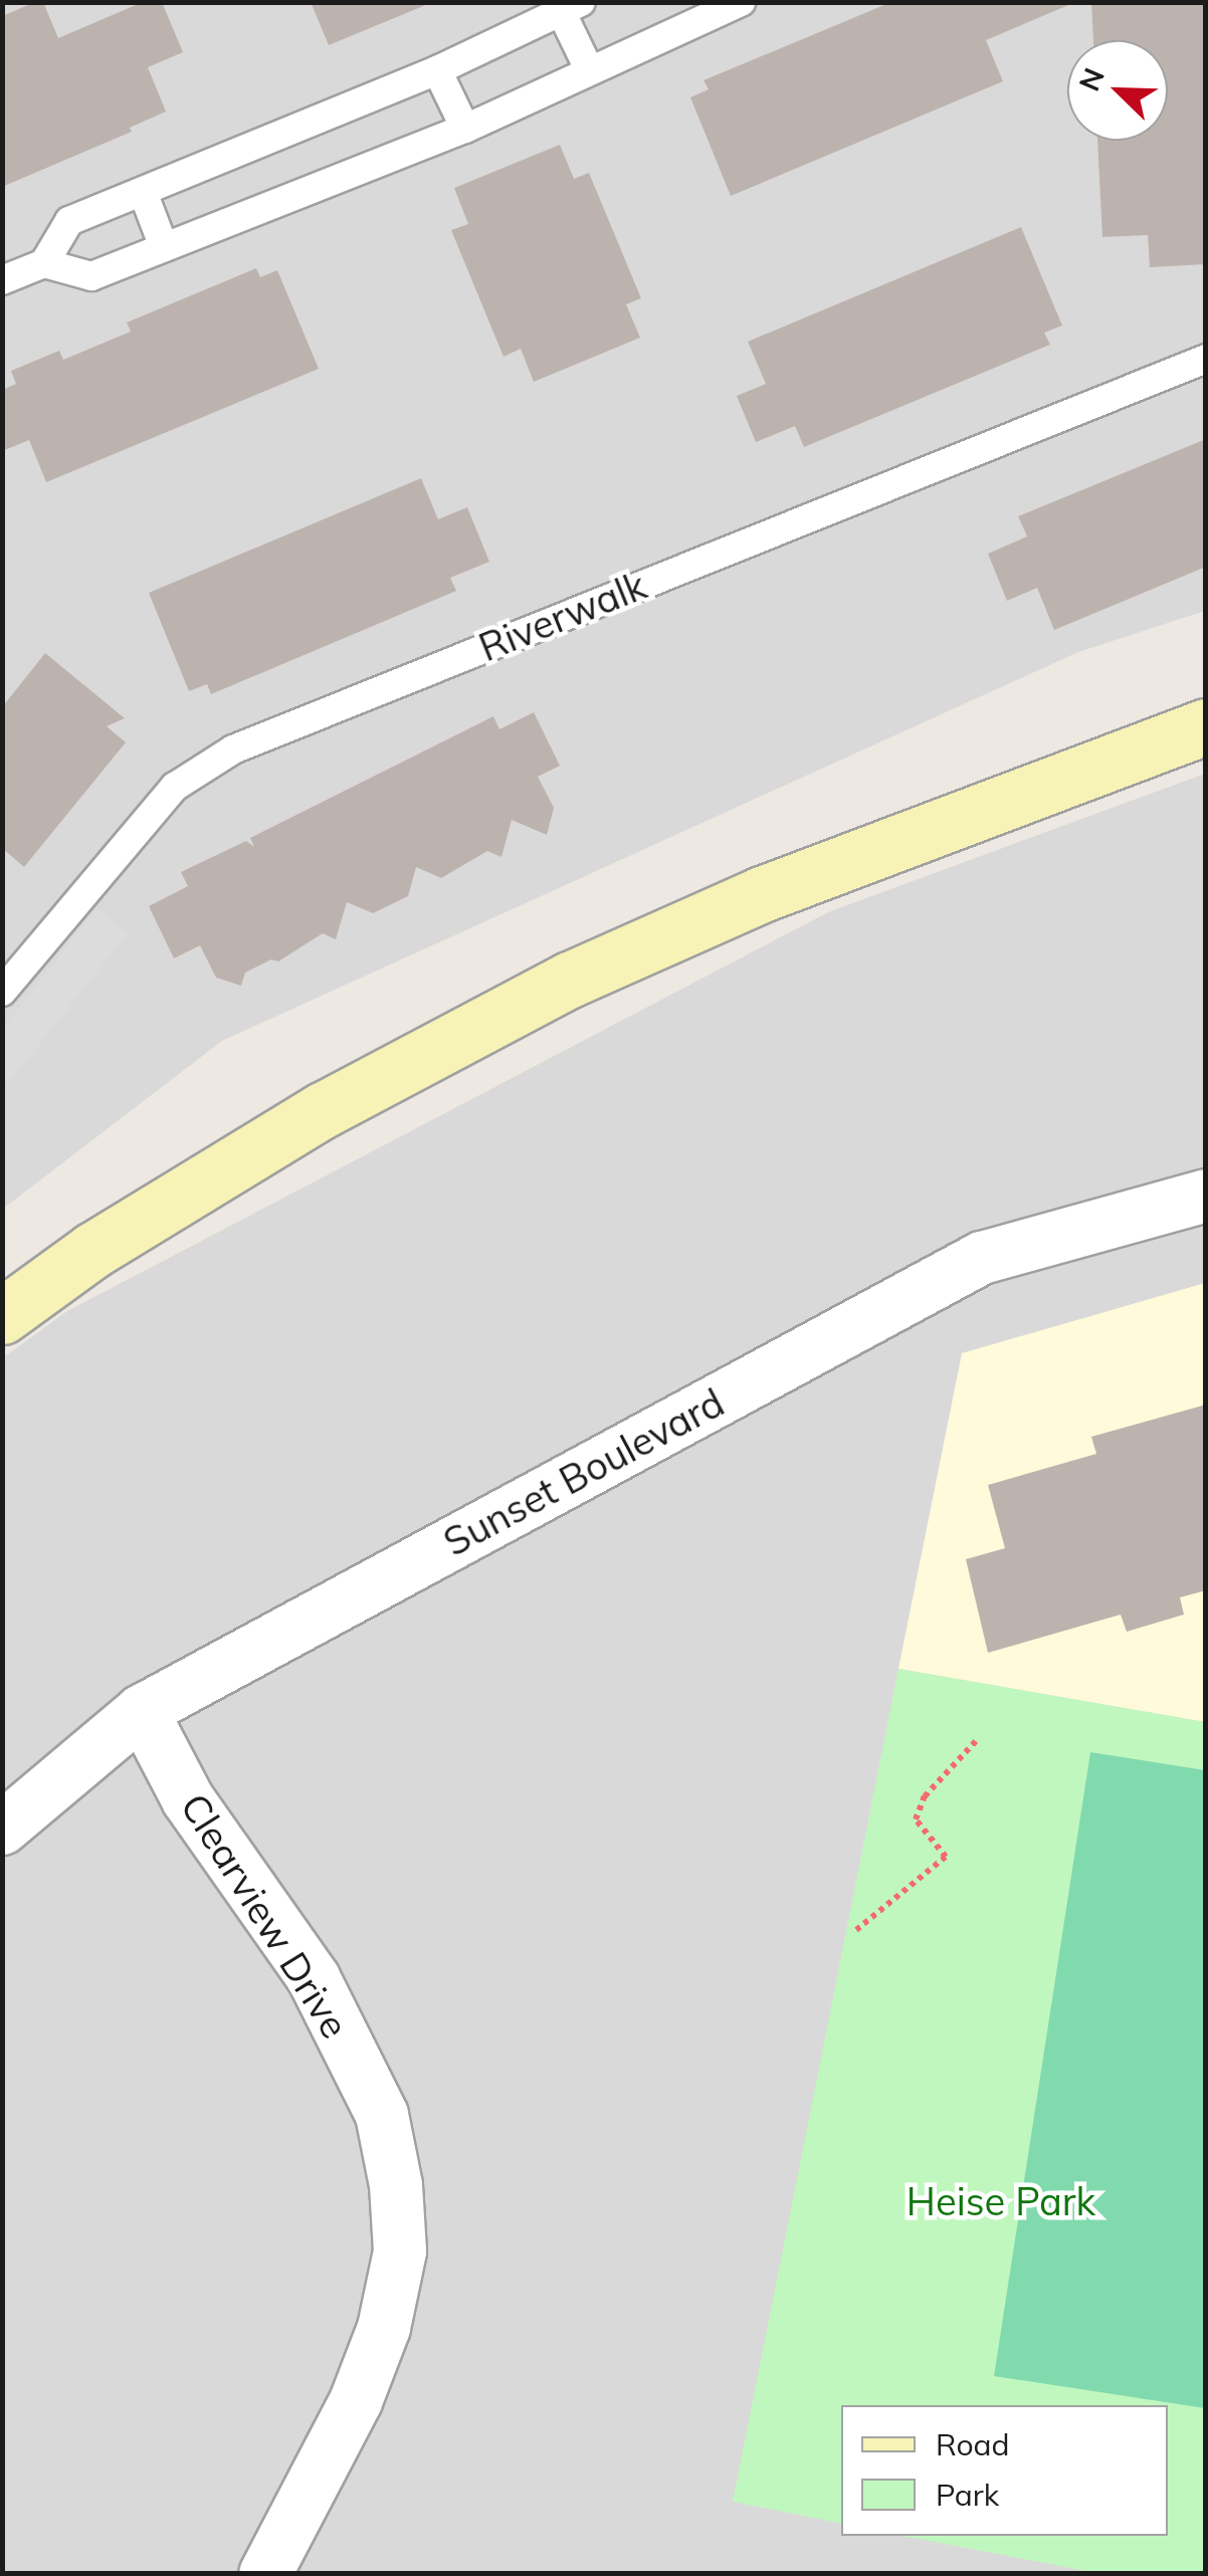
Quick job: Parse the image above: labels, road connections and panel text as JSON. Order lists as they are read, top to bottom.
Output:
{
  "streets": {
    "street": ["Sunset Boulevard", "Clearview Drive"],
    "lane": ["Riverwalk"]
  },
  "crossings": [
    ["Sunset Boulevard", "Clearview Drive"]
  ],
  "parks": ["Heise Park"],
  "legend": ["Road", "Park"],
  "north": "top left"
}
